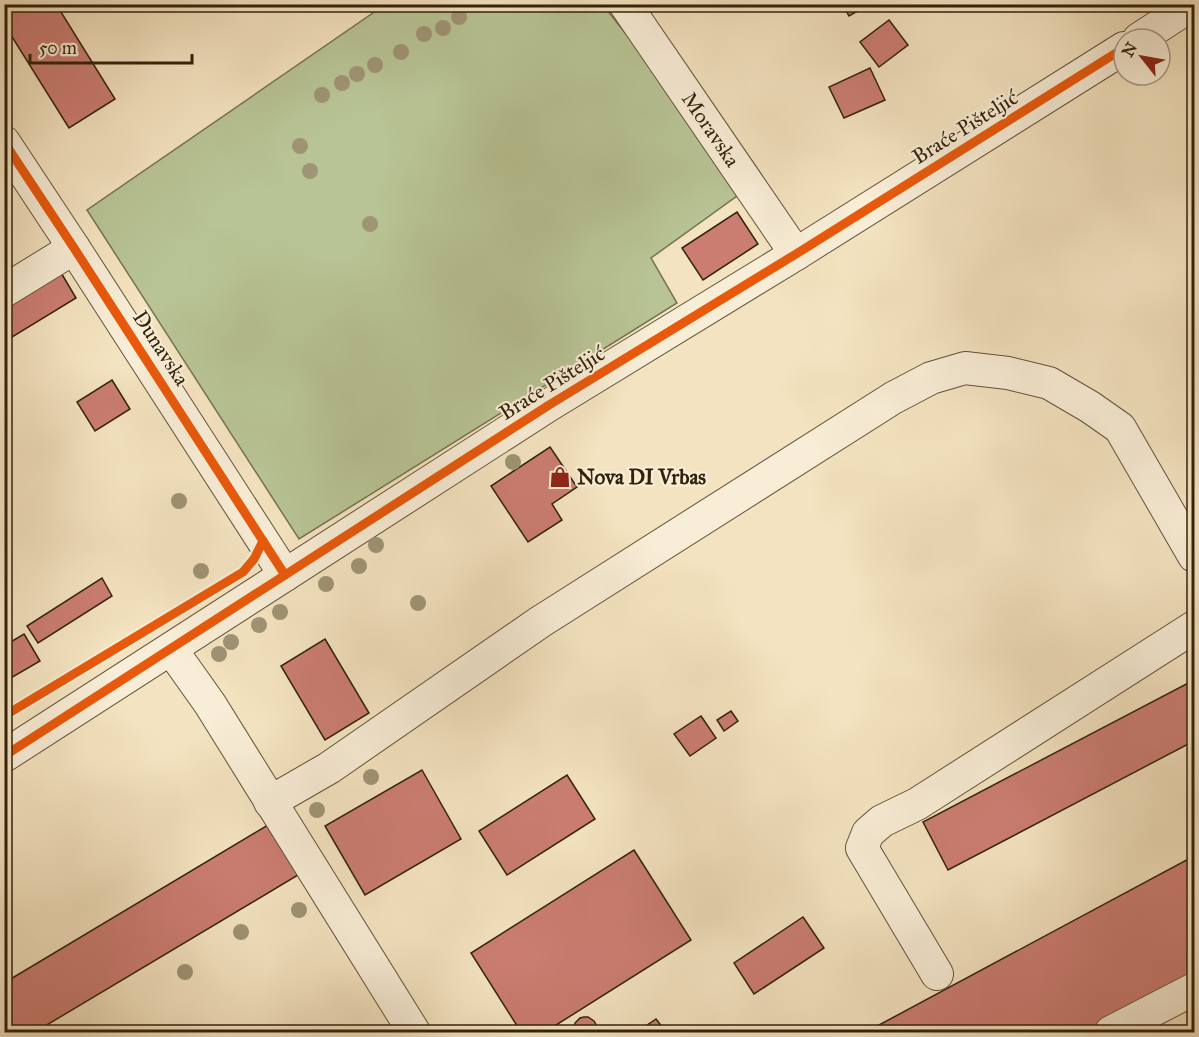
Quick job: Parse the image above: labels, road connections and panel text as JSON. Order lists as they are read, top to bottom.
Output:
{
  "streets": {
    "street": ["Braće Pišteljić", "Moravska", "Dunavska"]
  },
  "crossings": [
    ["Braće Pišteljić", "Moravska"],
    ["Braće Pišteljić", "Dunavska"]
  ],
  "places": {
    "shop": ["Nova DI Vrbas"]
  },
  "scale_bar": "50 m",
  "north": "top left"
}
